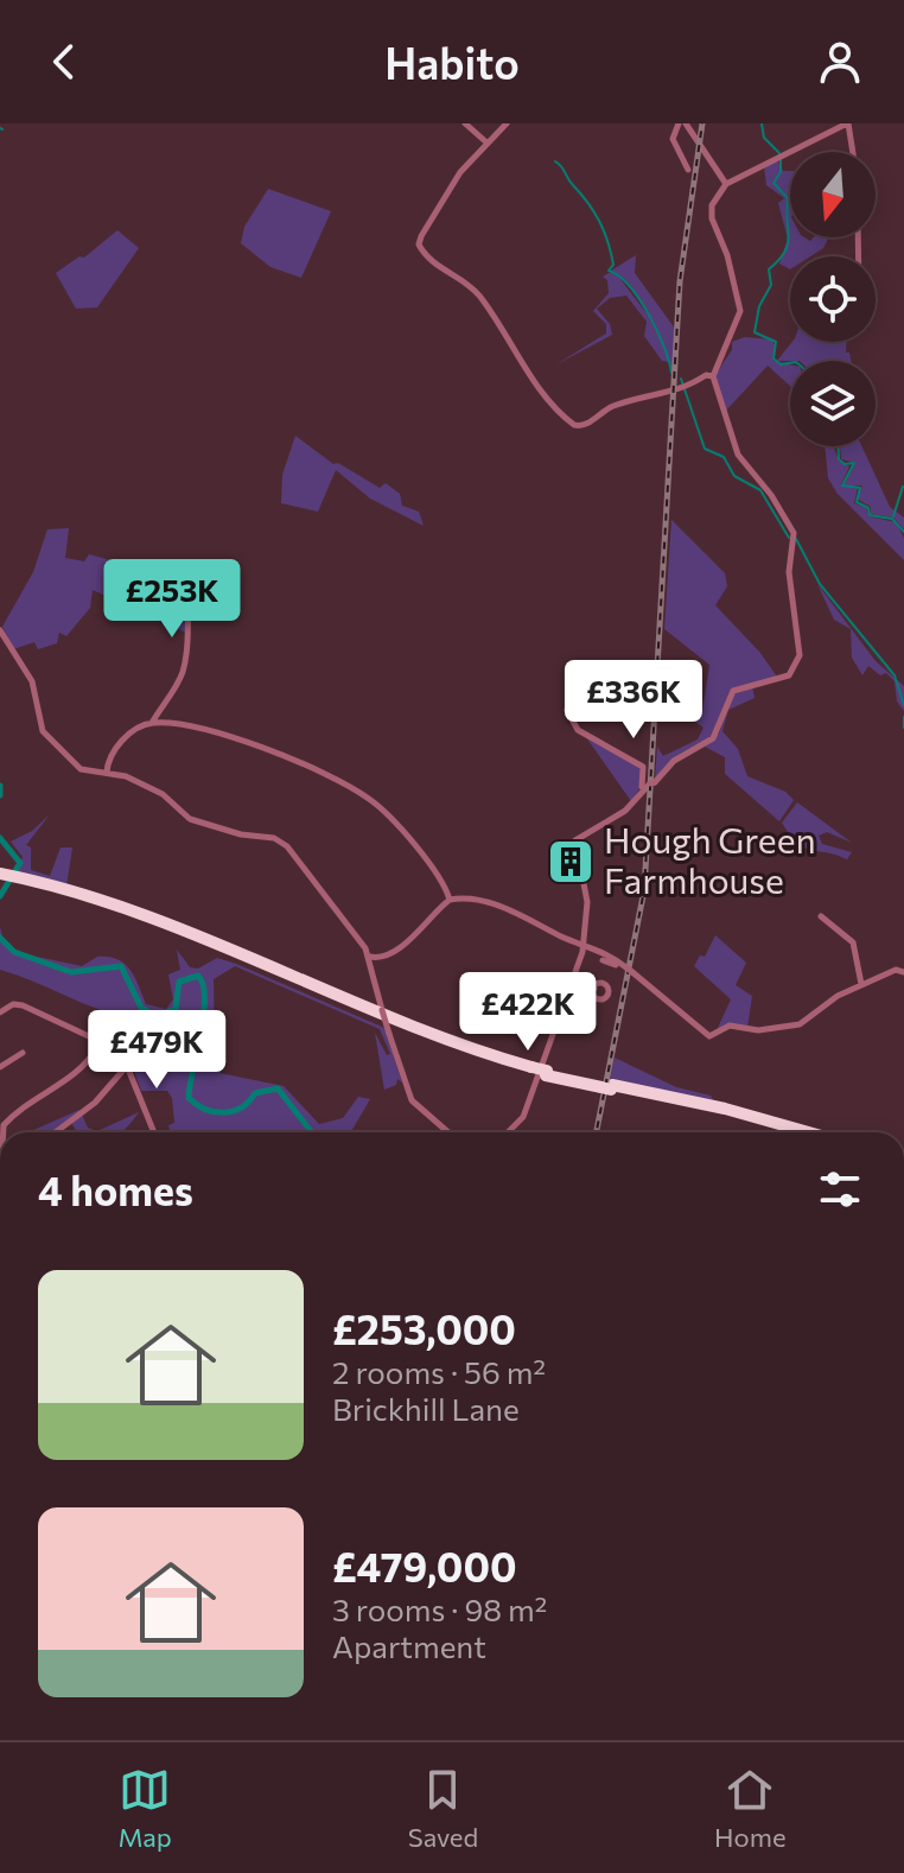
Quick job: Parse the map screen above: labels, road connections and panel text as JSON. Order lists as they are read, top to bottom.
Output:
{
  "places": {
    "building": ["Hough Green Farmhouse"]
  },
  "north": "bottom",
  "page": {
    "header": "Habito",
    "price": [
      "£253K",
      "£336K",
      "£422K",
      "£479K"
    ],
    "heading": "4 homes",
    "list": [
      {
        "name": "£253,000",
        "note": "2 rooms · 56 m² · Brickhill Lane"
      },
      {
        "name": "£479,000",
        "note": "3 rooms · 98 m² · Apartment"
      }
    ],
    "tabs": ["Map", "Saved", "Home"]
  }
}
